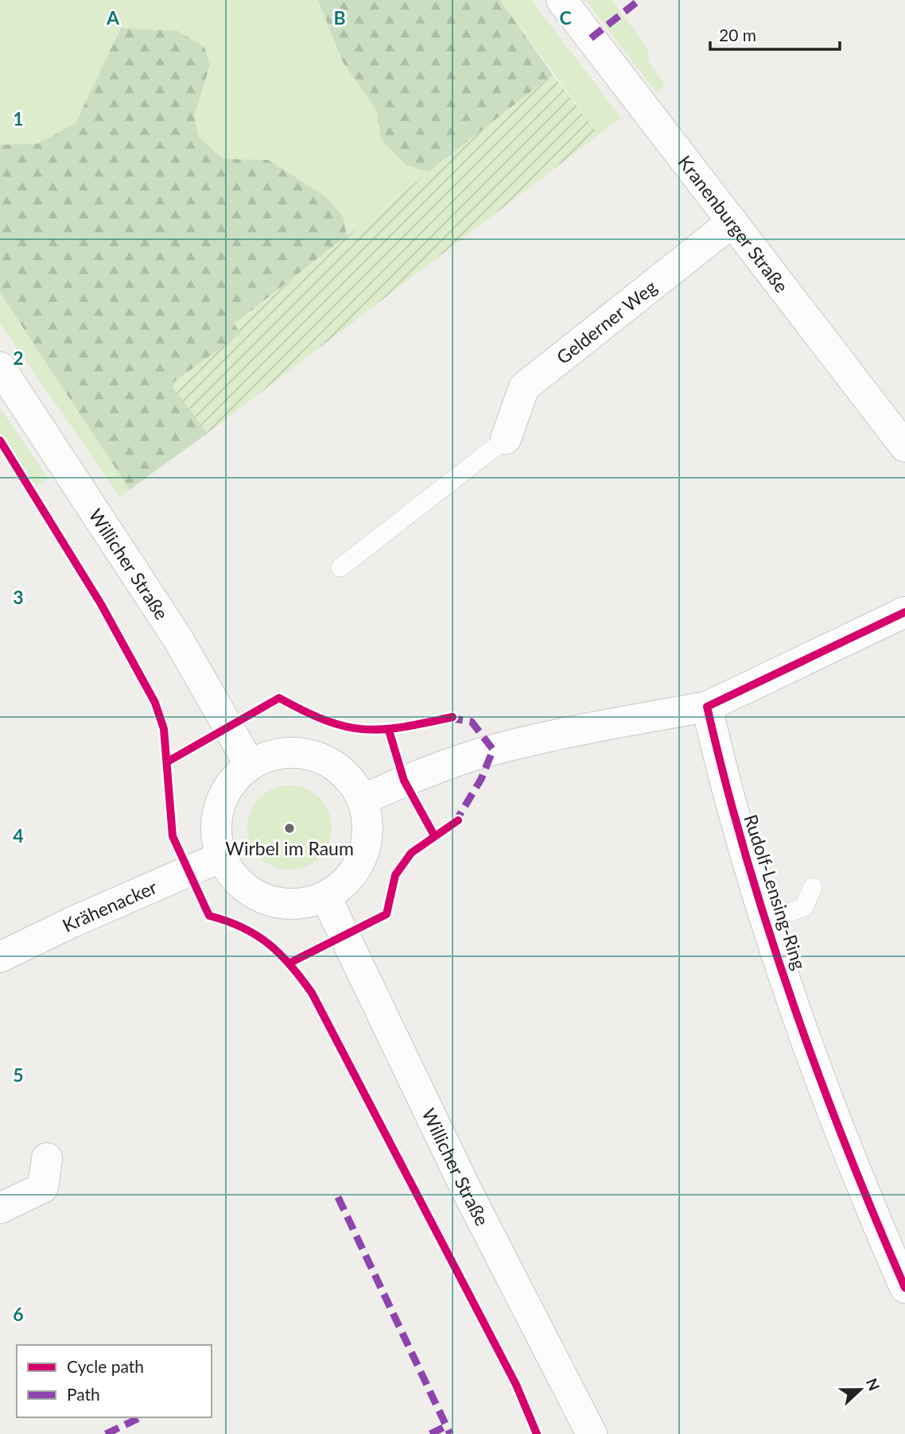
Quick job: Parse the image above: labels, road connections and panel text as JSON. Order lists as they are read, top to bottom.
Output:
{
  "streets": {
    "street": [
      "Kranenburger Straße",
      "Gelderner Weg",
      "Willicher Straße",
      "Rudolf-Lensing-Ring",
      "Krähenacker"
    ]
  },
  "crossings": [
    ["Kranenburger Straße", "Gelderner Weg"],
    ["Willicher Straße", "Krähenacker"]
  ],
  "places": ["Wirbel im Raum"],
  "legend": ["Cycle path", "Path"],
  "scale_bar": "20 m",
  "north": "right",
  "grid": {
    "columns": ["A", "B", "C"],
    "rows": [
      "1",
      "2",
      "3",
      "4",
      "5",
      "6"
    ]
  }
}
